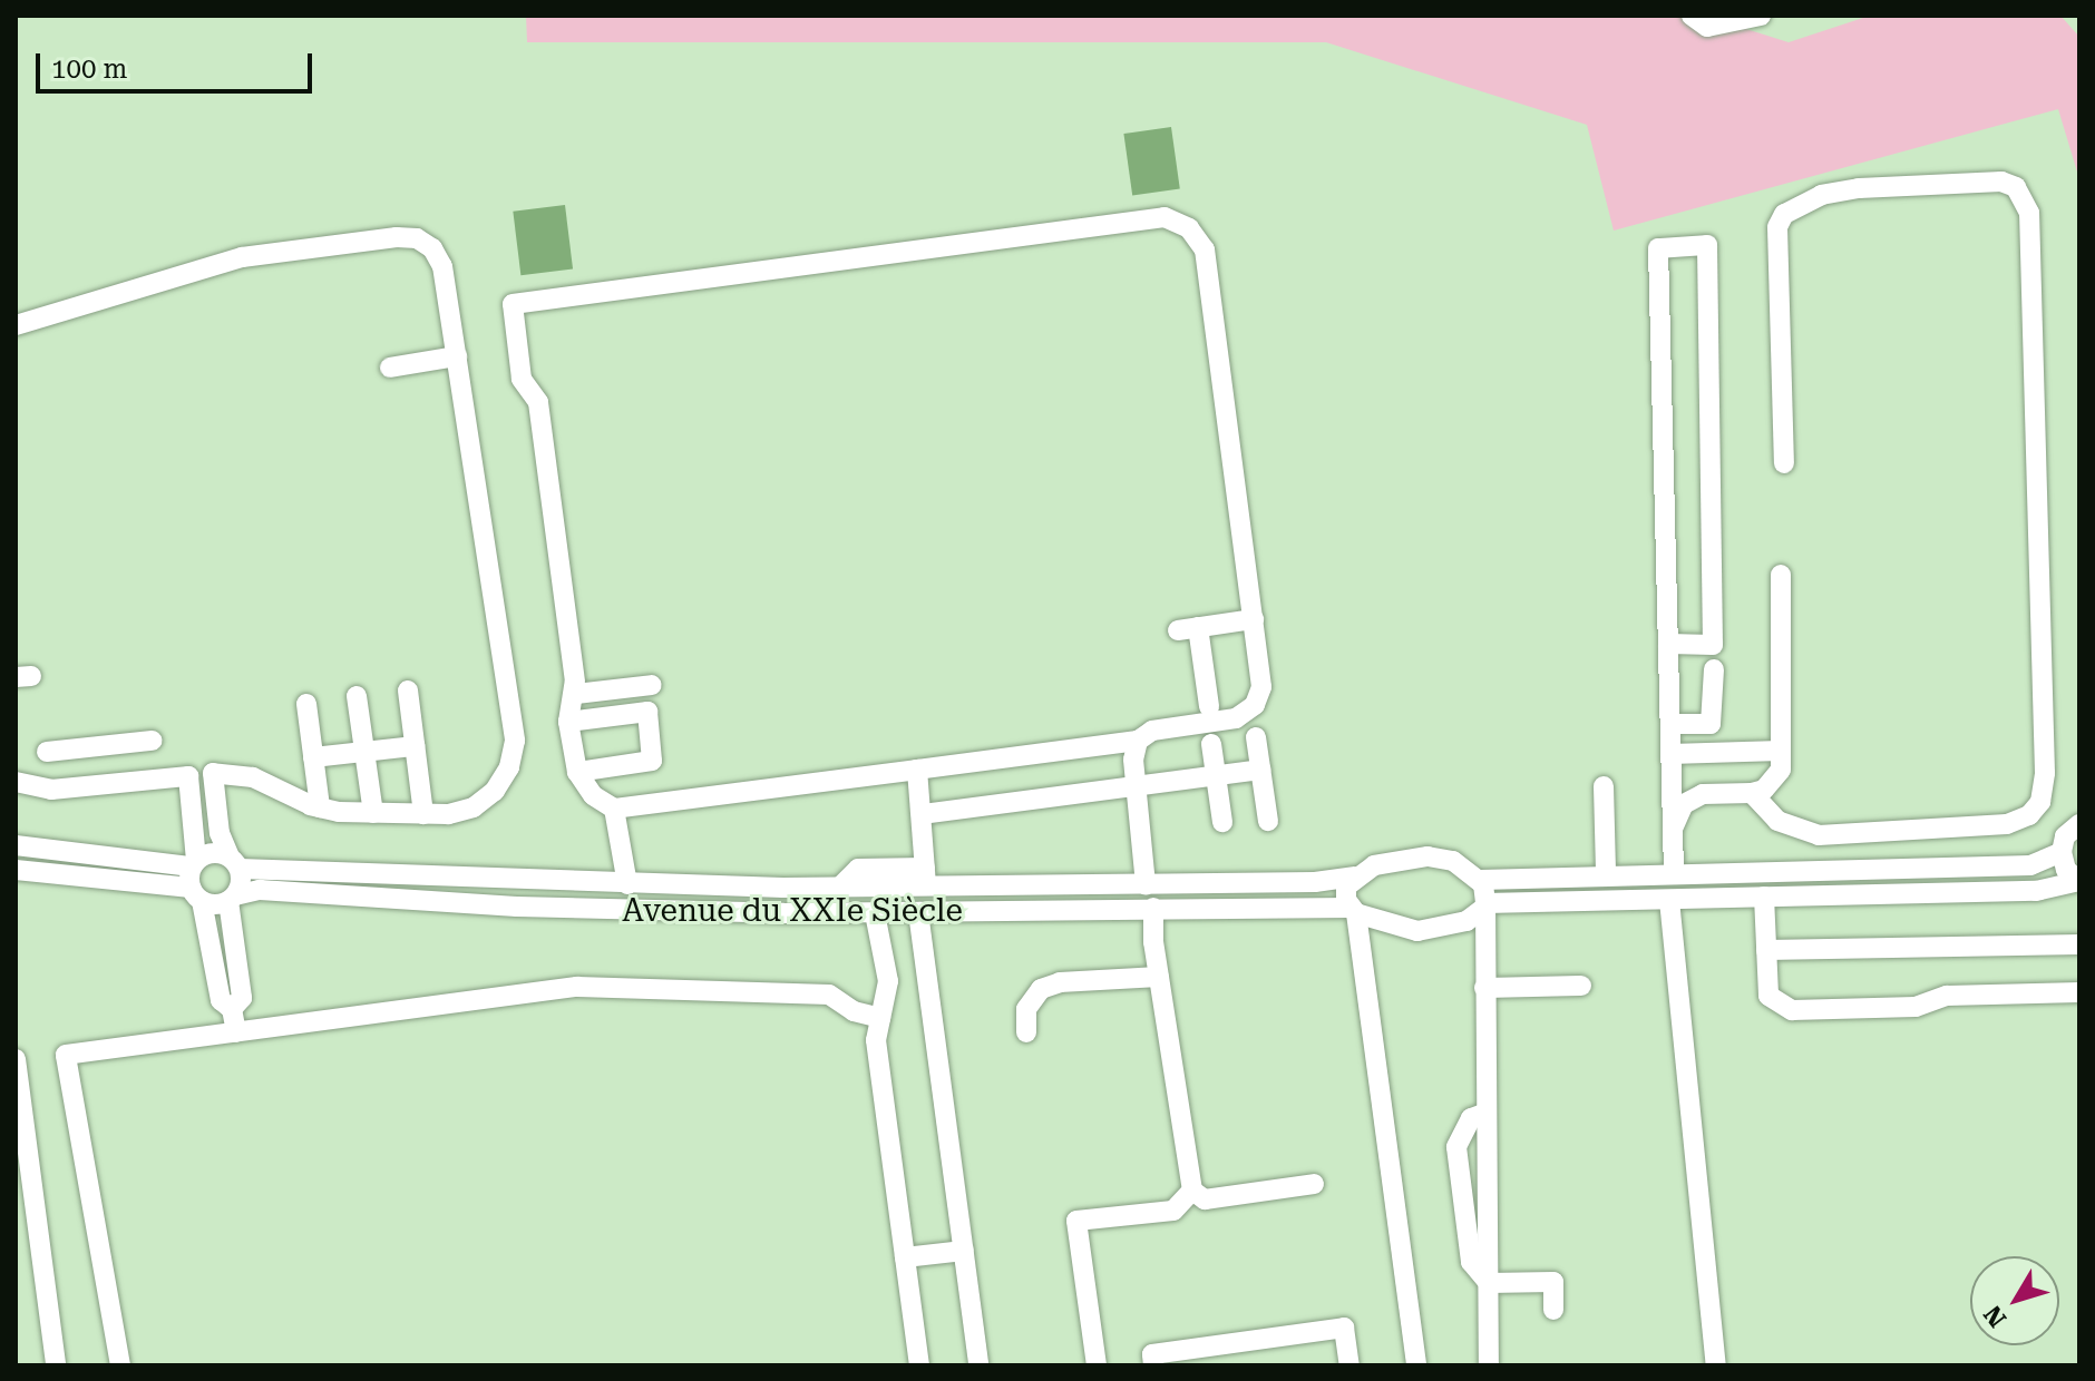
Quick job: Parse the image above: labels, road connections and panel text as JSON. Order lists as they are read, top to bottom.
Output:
{
  "streets": {
    "street": ["Avenue du XXIe Siècle"]
  },
  "scale_bar": "100 m",
  "north": "bottom left"
}
